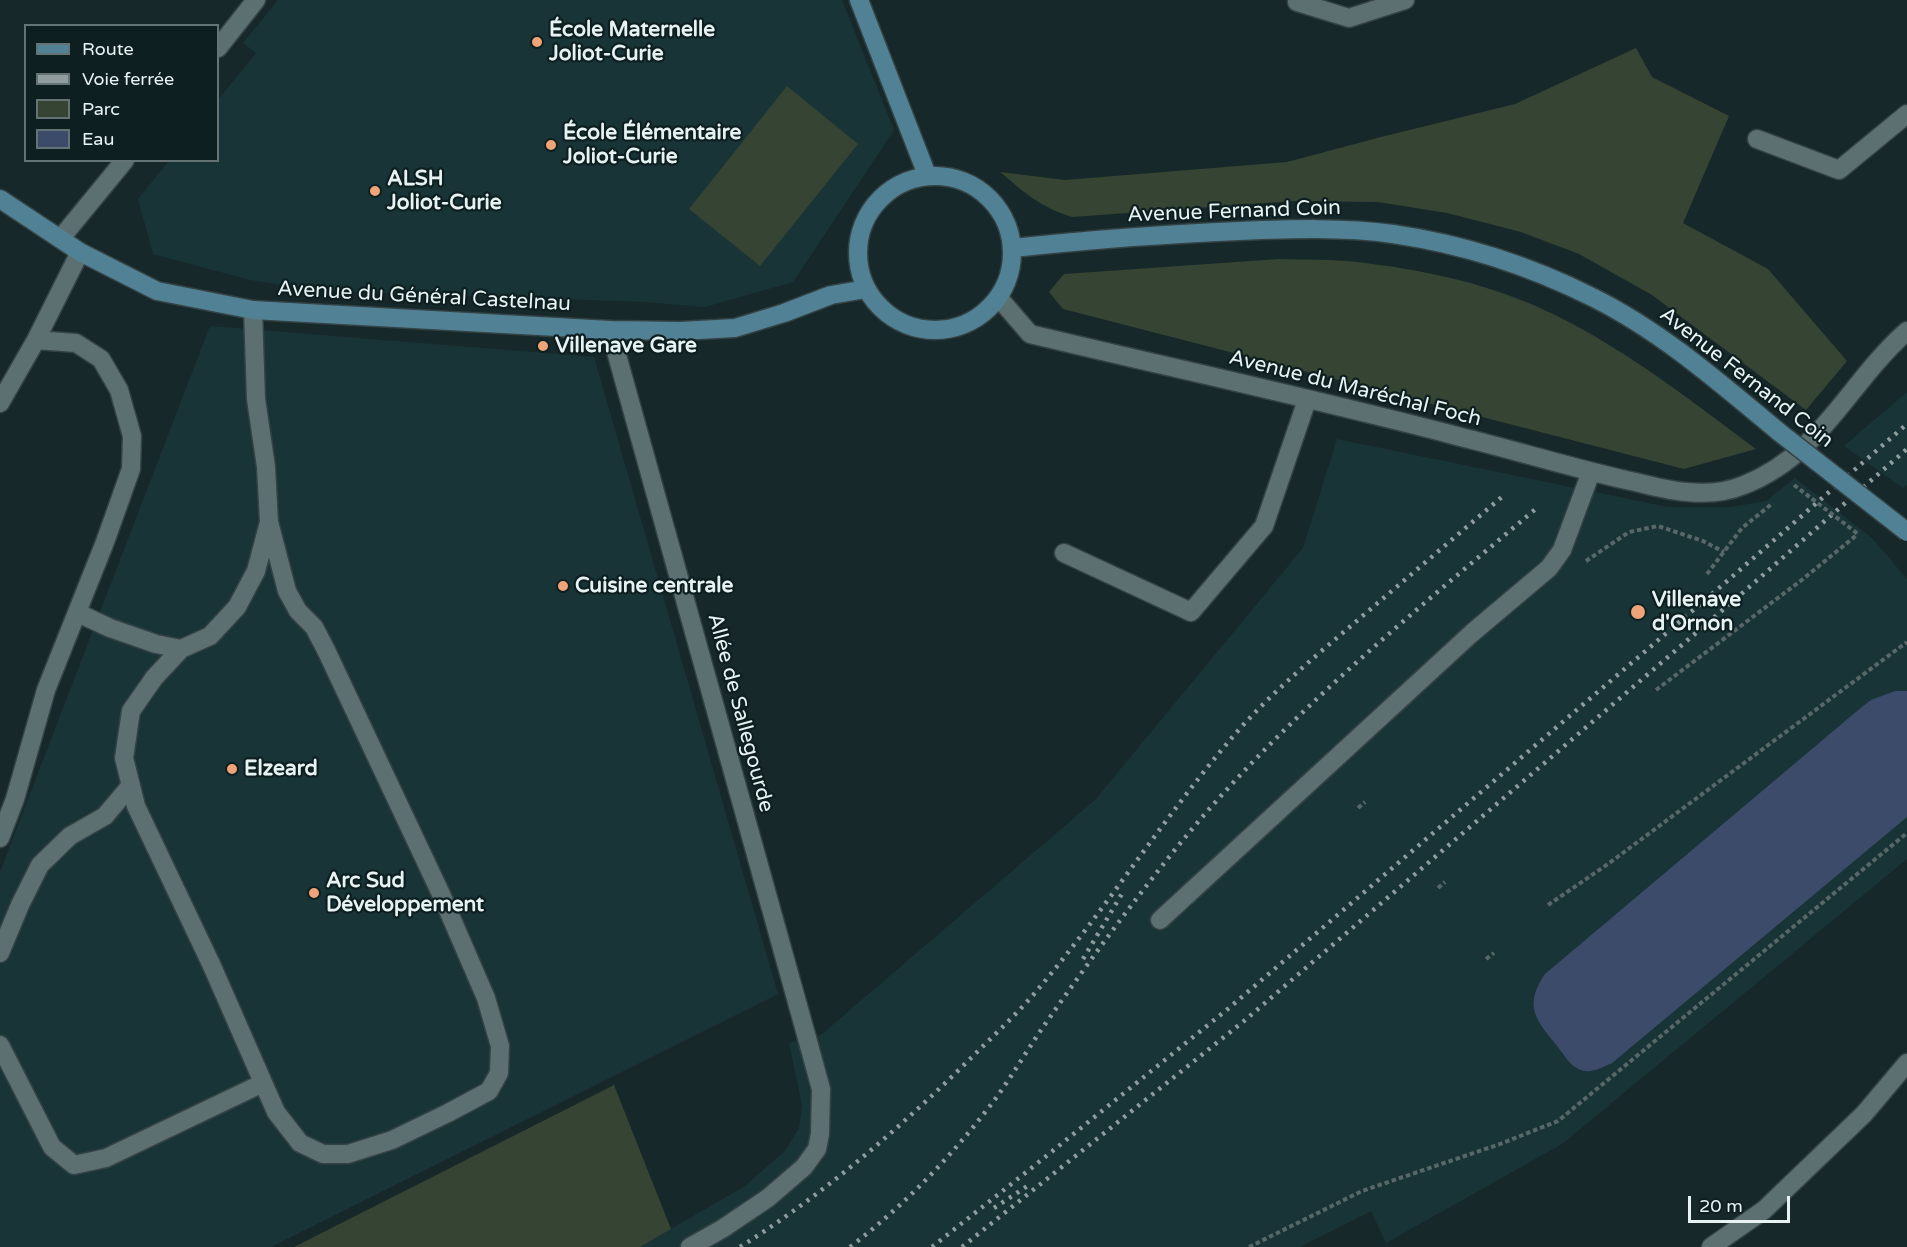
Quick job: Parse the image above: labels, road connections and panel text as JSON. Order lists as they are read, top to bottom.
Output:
{
  "streets": {
    "main road": ["Avenue Fernand Coin", "Avenue du Général Castelnau"],
    "street": ["Avenue du Maréchal Foch", "Allée de Sallegourde"]
  },
  "crossings": [
    ["Avenue Fernand Coin", "Avenue du Général Castelnau"],
    ["Avenue Fernand Coin", "Avenue du Maréchal Foch"],
    ["Avenue du Général Castelnau", "Avenue du Maréchal Foch"],
    ["Avenue du Général Castelnau", "Allée de Sallegourde"]
  ],
  "places": [
    "École Maternelle Joliot-Curie",
    "École Élémentaire Joliot-Curie",
    "ALSH Joliot-Curie",
    "Villenave Gare",
    "Cuisine centrale",
    "Villenave d'Ornon",
    "Elzeard",
    "Arc Sud Développement"
  ],
  "legend": [
    "Route",
    "Voie ferrée",
    "Parc",
    "Eau"
  ],
  "scale_bar": "20 m"
}
